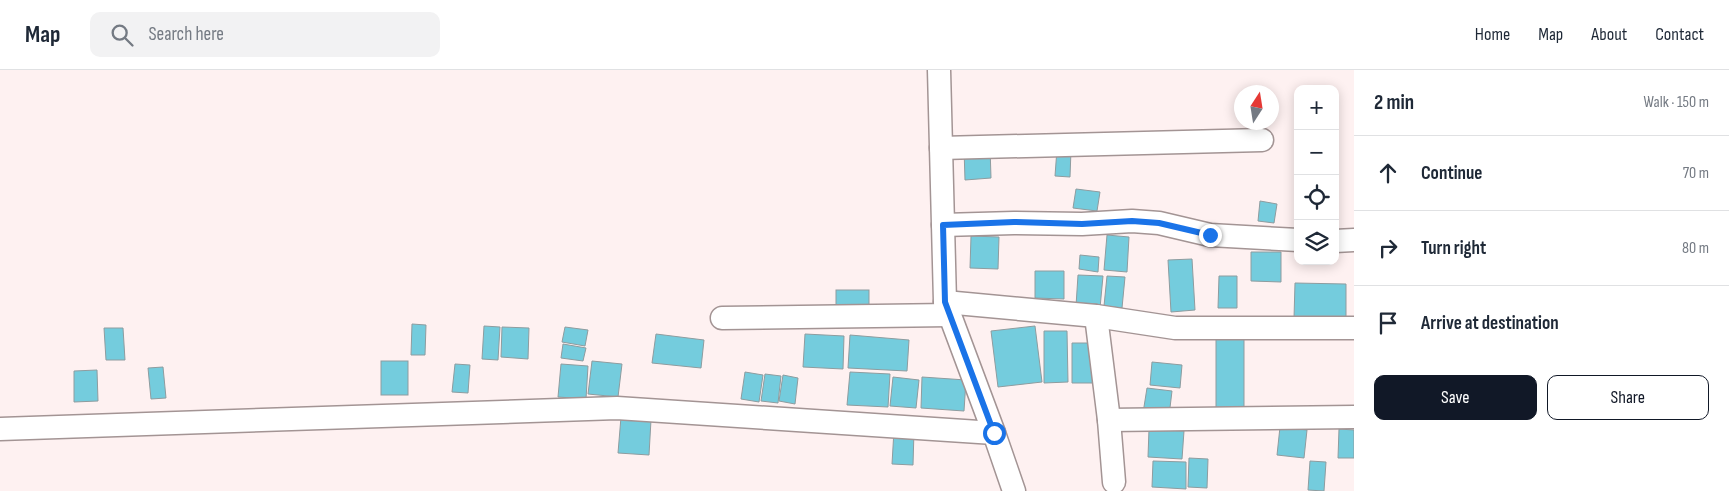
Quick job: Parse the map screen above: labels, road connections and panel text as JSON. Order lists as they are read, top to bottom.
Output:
{
  "north": "top",
  "page": {
    "header": "Map",
    "search": "Search here",
    "nav": [
      "Home",
      "Map",
      "About",
      "Contact"
    ],
    "heading": ["2 min", "Walk · 150 m"],
    "map_buttons": ["+", "−"],
    "list": [
      ["Continue", "70 m"],
      ["Turn right", "80 m"],
      "Arrive at destination"
    ],
    "buttons": ["Save", "Share"]
  }
}
